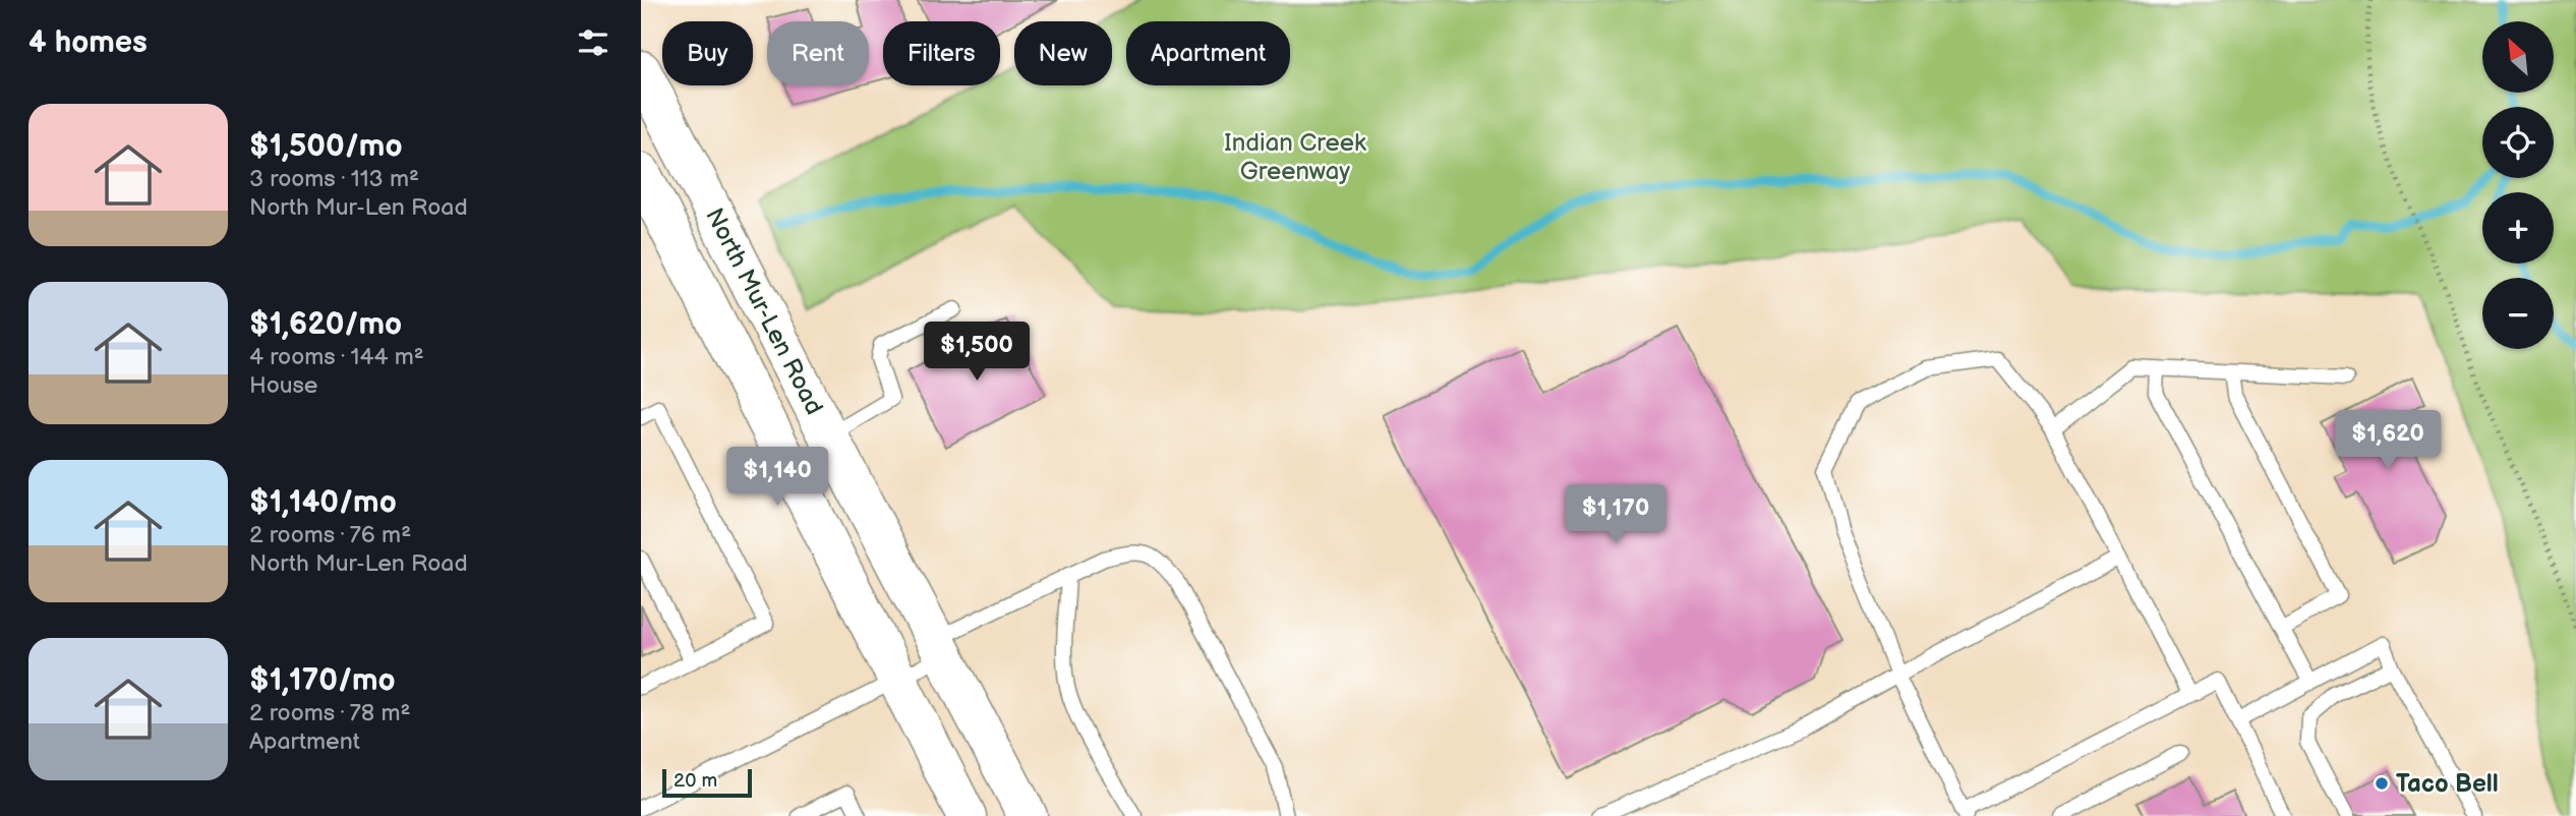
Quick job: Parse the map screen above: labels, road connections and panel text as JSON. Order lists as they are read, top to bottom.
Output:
{
  "streets": {
    "main road": ["North Mur-Len Road"]
  },
  "parks": ["Indian Creek Greenway"],
  "places": ["Taco Bell"],
  "scale_bar": "20 m",
  "north": "top left",
  "page": {
    "heading": "4 homes",
    "map_buttons": ["+", "−"],
    "chip": [
      "Buy",
      "Rent",
      "Filters",
      "New",
      "Apartment"
    ],
    "list": [
      {
        "name": "$1,500/mo",
        "note": "3 rooms · 113 m² · North Mur-Len Road"
      },
      {
        "name": "$1,620/mo",
        "note": "4 rooms · 144 m² · House"
      },
      {
        "name": "$1,140/mo",
        "note": "2 rooms · 76 m² · North Mur-Len Road"
      },
      {
        "name": "$1,170/mo",
        "note": "2 rooms · 78 m² · Apartment"
      }
    ],
    "price": [
      "$1,500",
      "$1,620",
      "$1,140",
      "$1,170"
    ],
    "scale": "20 m"
  }
}
